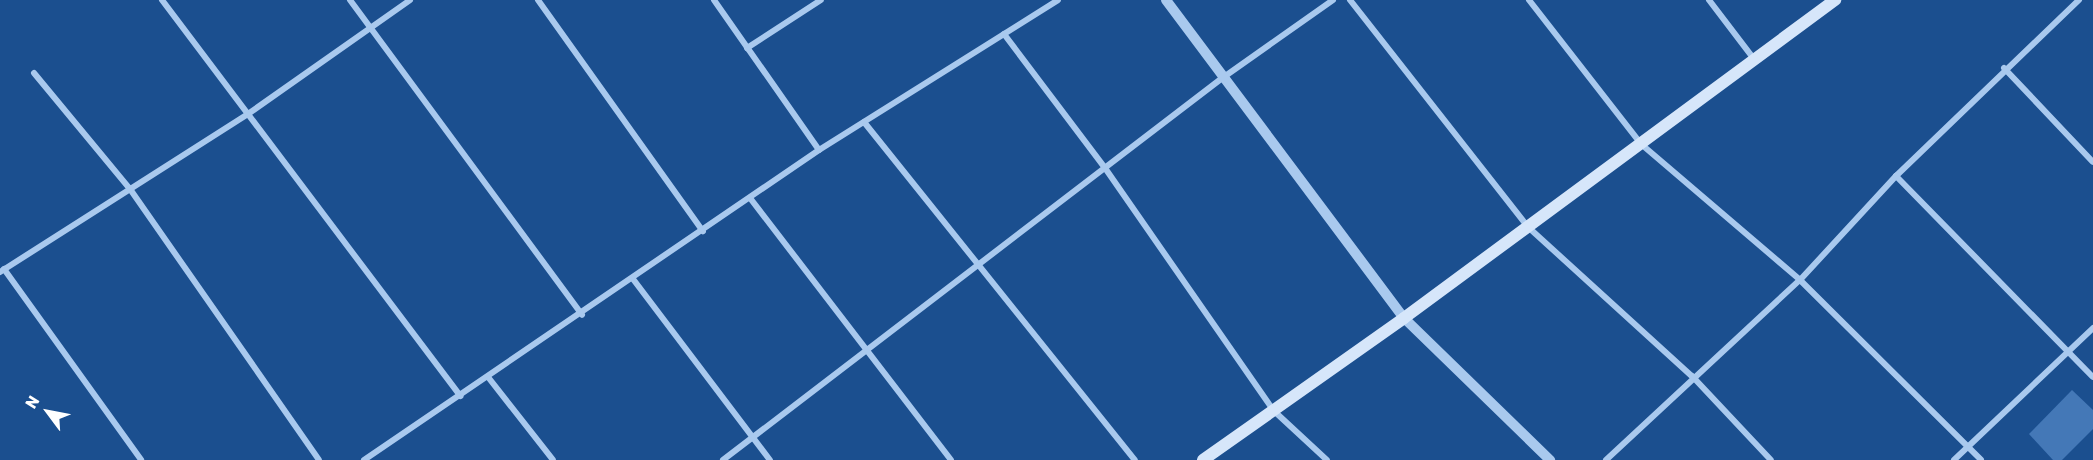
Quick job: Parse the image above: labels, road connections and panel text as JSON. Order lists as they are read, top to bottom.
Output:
{
  "north": "top left"
}
